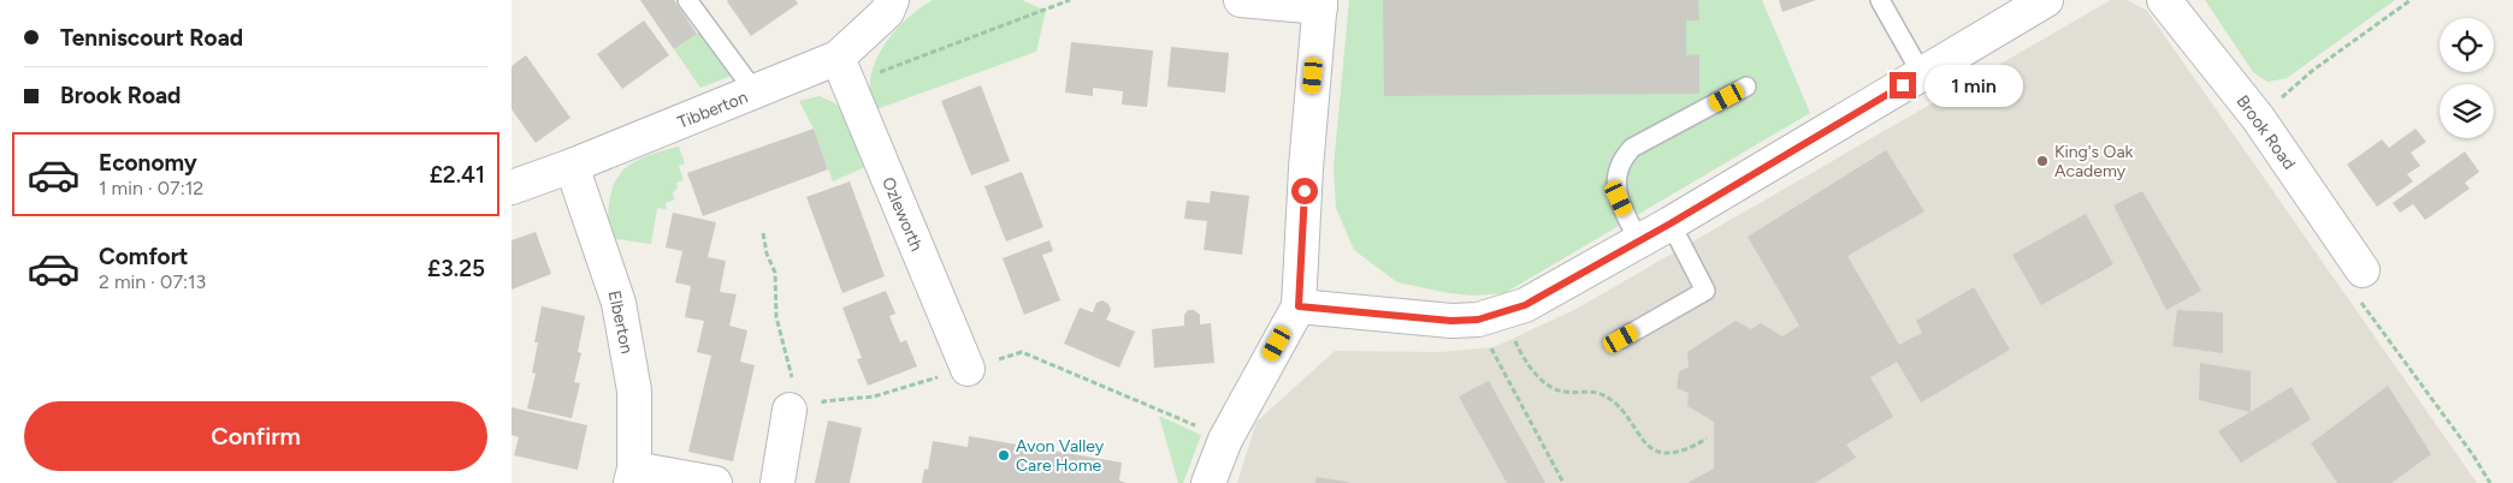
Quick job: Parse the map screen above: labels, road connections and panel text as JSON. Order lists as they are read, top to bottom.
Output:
{
  "streets": {
    "street": [
      "Tibberton",
      "Brook Road",
      "Ozleworth",
      "Elberton"
    ]
  },
  "crossings": [
    ["Tibberton", "Ozleworth"],
    ["Tibberton", "Elberton"]
  ],
  "places": ["King's Oak Academy", "Avon Valley Care Home"],
  "page": {
    "banner": ["Tenniscourt Road", "Brook Road"],
    "bubble": "1 min",
    "list": [
      {
        "name": "Economy",
        "note": "1 min · 07:12",
        "value": "£2.41"
      },
      {
        "name": "Comfort",
        "note": "2 min · 07:13",
        "value": "£3.25"
      }
    ],
    "buttons": "Confirm"
  }
}
